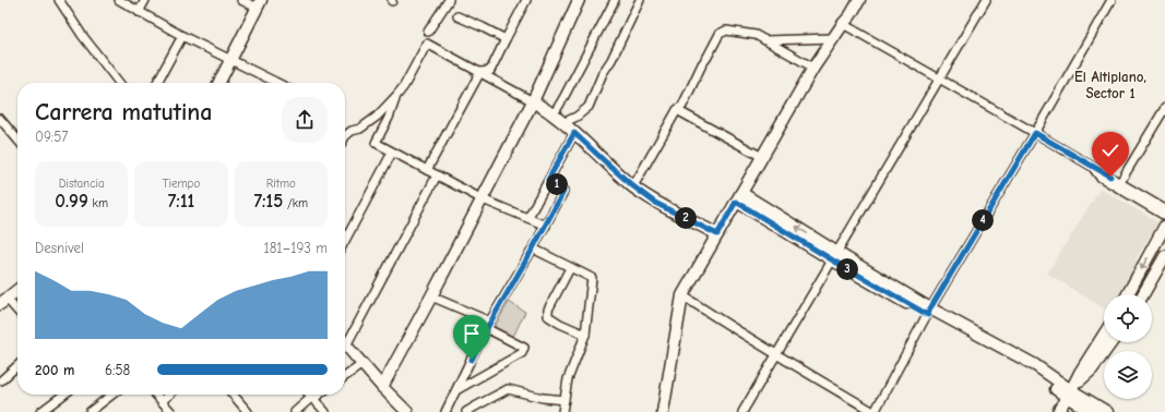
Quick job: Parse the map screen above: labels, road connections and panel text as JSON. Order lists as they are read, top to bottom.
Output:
{
  "districts": ["El Altiplano, Sector 1"],
  "page": {
    "heading": ["Carrera matutina", "09:57"],
    "stats": [
      ["Distancia", "0.99 km"],
      ["Tiempo", "7:11"],
      ["Ritmo", "7:15 /km"]
    ],
    "pins": [
      "1",
      "2",
      "4",
      "3"
    ],
    "chart": ["Desnivel", "181–193 m"],
    "list": [
      {
        "name": "200 m",
        "note": "6:58"
      }
    ]
  }
}
